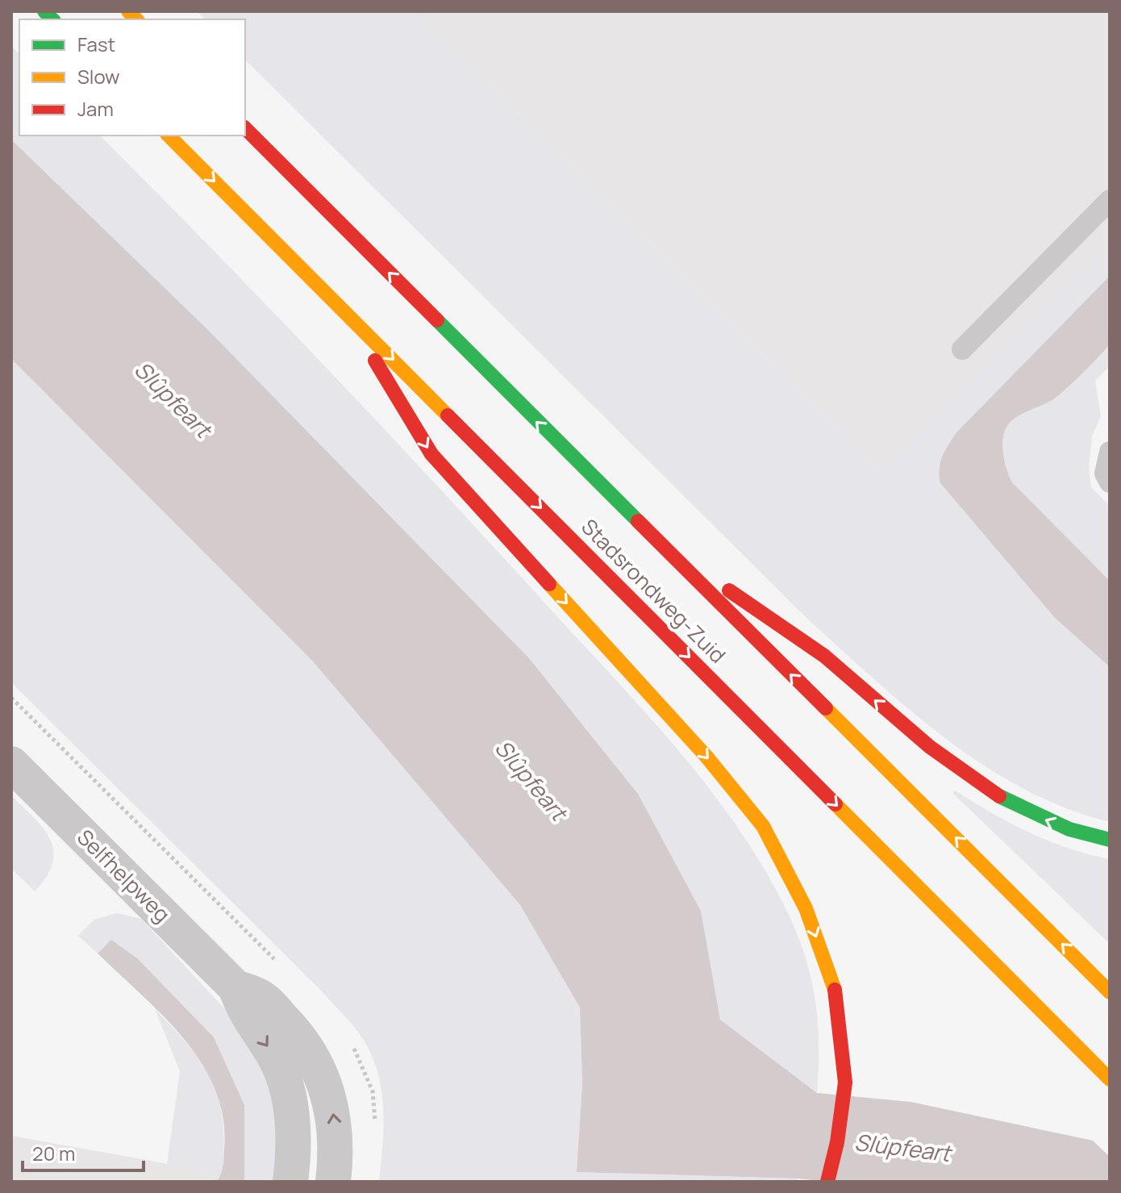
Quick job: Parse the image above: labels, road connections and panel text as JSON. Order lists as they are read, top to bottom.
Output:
{
  "streets": {
    "highway": ["Stadsrondweg-Zuid"],
    "street": ["Selfhelpweg"]
  },
  "water": ["Slûpfeart"],
  "legend": ["Fast", "Slow", "Jam"],
  "scale_bar": "20 m"
}
